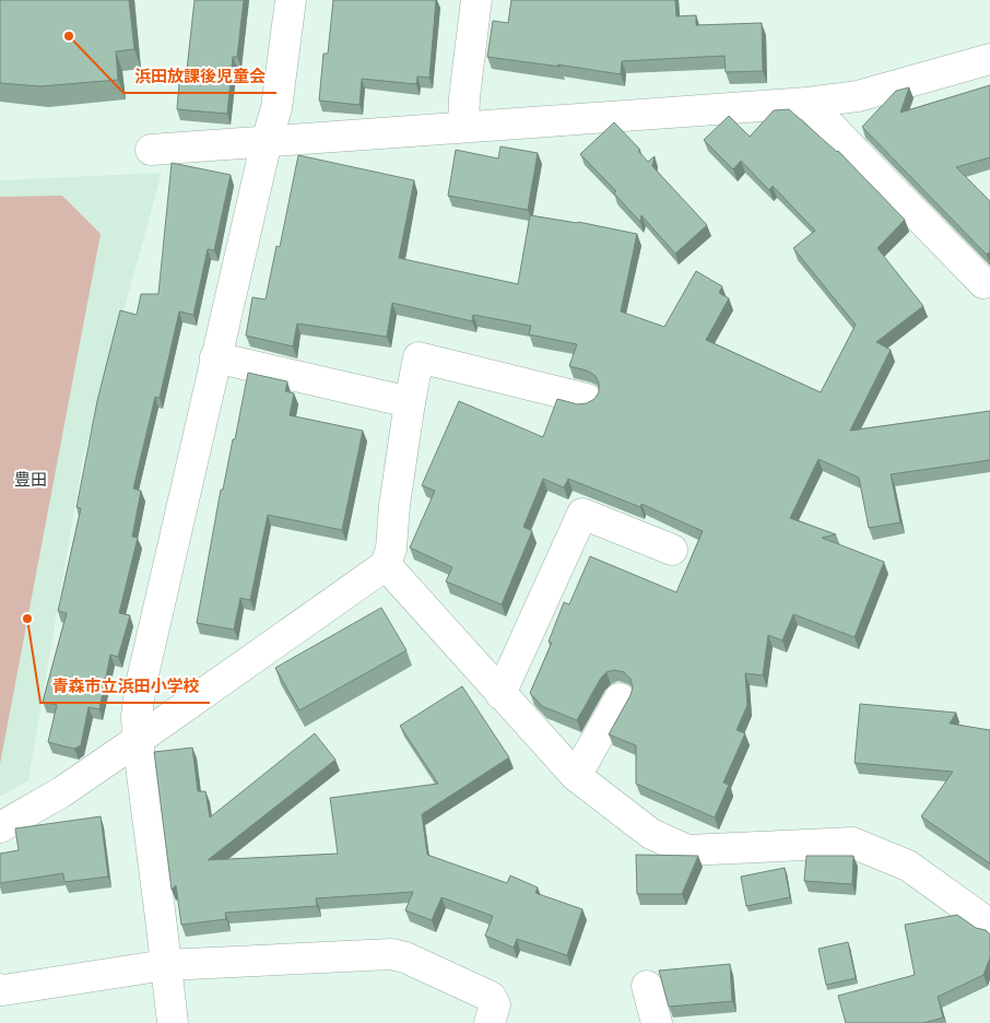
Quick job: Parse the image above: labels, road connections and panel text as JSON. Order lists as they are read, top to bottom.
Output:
{
  "districts": ["豊田"],
  "places": ["浜田放課後児童会", "青森市立浜田小学校"]
}
